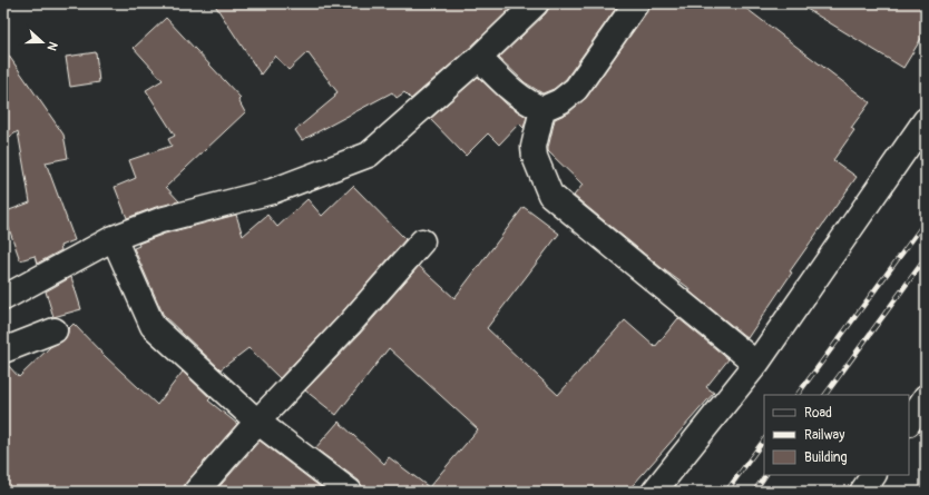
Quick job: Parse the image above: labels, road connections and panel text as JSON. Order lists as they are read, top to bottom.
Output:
{
  "legend": ["Road", "Railway", "Building"],
  "north": "right"
}
